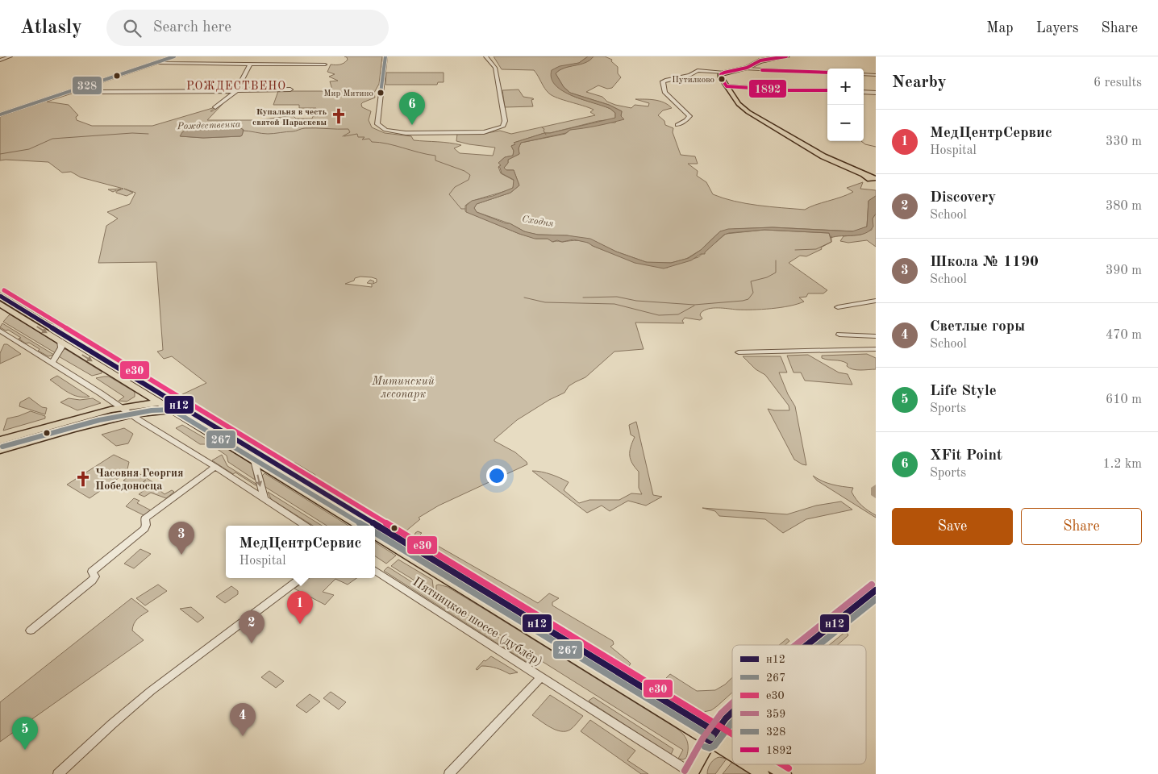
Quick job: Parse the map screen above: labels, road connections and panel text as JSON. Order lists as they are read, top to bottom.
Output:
{
  "streets": {
    "street": ["Пятницкое шоссе (дублёр)"]
  },
  "districts": ["РОЖДЕСТВЕНО"],
  "water": ["Рождественка", "Сходня"],
  "parks": ["Митинский лесопарк"],
  "places": {
    "other": ["Путилково", "Мир Митино"],
    "church": ["Купальня в честь святой Параскевы", "Часовня Георгия Победоносца"]
  },
  "lines": [
    "transit line 328",
    "transit line 1892",
    "transit line е30",
    "transit line н12",
    "transit line 267",
    "transit line 359"
  ],
  "legend": [
    "н12",
    "267",
    "е30",
    "359",
    "328",
    "1892"
  ],
  "page": {
    "header": "Atlasly",
    "search": "Search here",
    "nav": ["Map", "Layers", "Share"],
    "heading": ["Nearby", "6 results"],
    "map_buttons": ["+", "−"],
    "pins": [
      "6",
      "3",
      "1",
      "2",
      "4",
      "5"
    ],
    "list": [
      {
        "mark": "1",
        "name": "МедЦентрСервис",
        "note": "Hospital",
        "value": "330 m"
      },
      {
        "mark": "2",
        "name": "Discovery",
        "note": "School",
        "value": "380 m"
      },
      {
        "mark": "3",
        "name": "Школа № 1190",
        "note": "School",
        "value": "390 m"
      },
      {
        "mark": "4",
        "name": "Светлые горы",
        "note": "School",
        "value": "470 m"
      },
      {
        "mark": "5",
        "name": "Life Style",
        "note": "Sports",
        "value": "610 m"
      },
      {
        "mark": "6",
        "name": "XFit Point",
        "note": "Sports",
        "value": "1.2 km"
      }
    ],
    "buttons": ["Save", "Share"],
    "popup": ["МедЦентрСервис", "Hospital"]
  }
}
